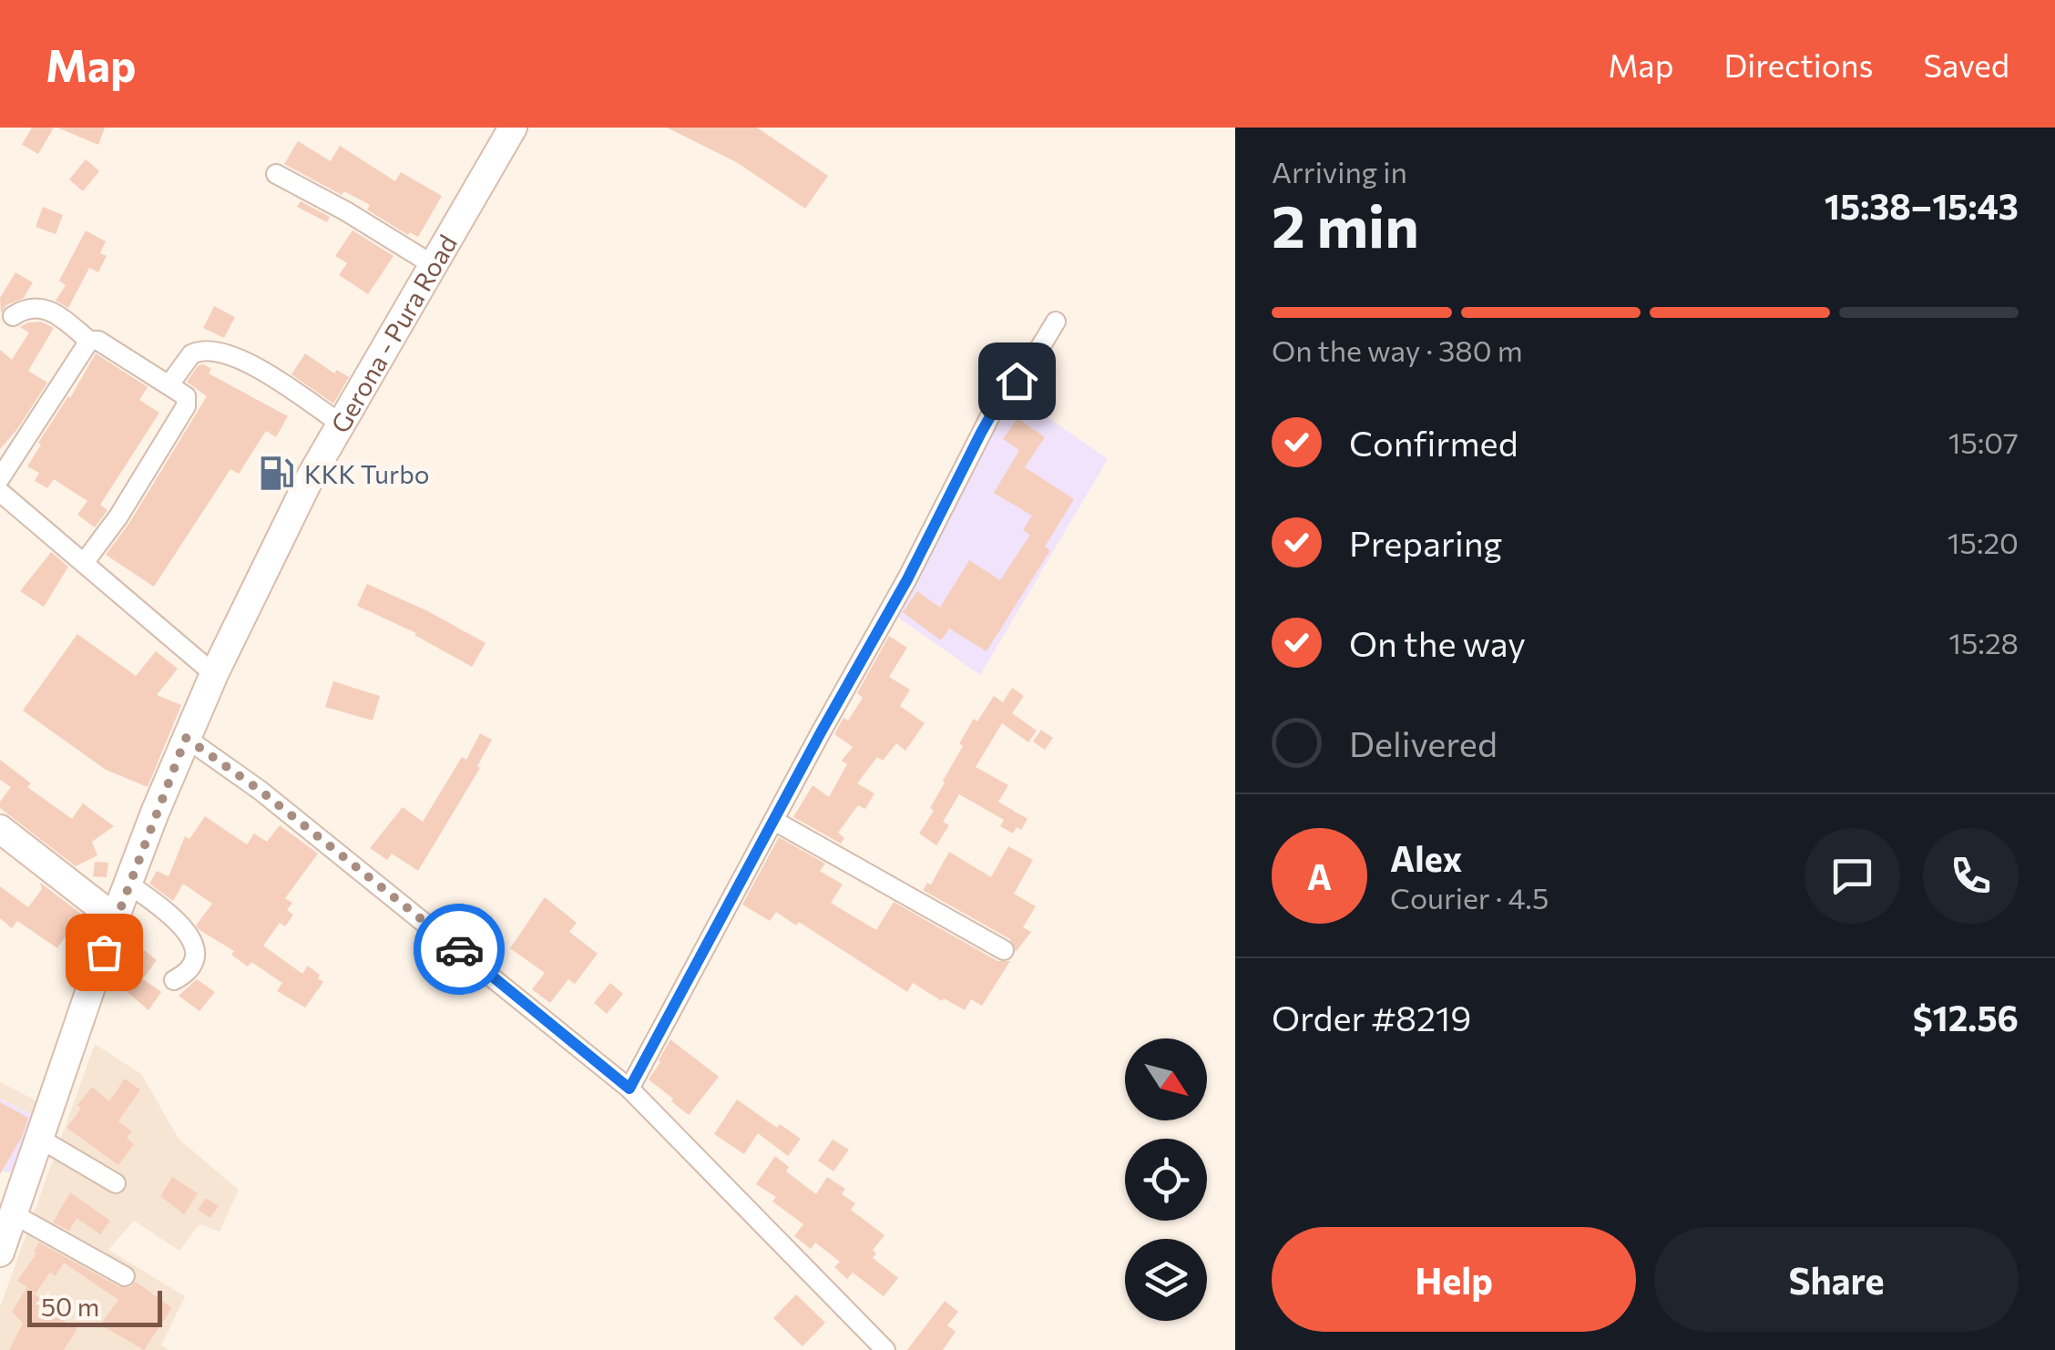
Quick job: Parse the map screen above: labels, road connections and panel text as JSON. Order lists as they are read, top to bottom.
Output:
{
  "streets": {
    "main road": ["Gerona - Pura Road"]
  },
  "places": {
    "fuel station": ["KKK Turbo"]
  },
  "scale_bar": "50 m",
  "north": "bottom right",
  "page": {
    "header": "Map",
    "nav": ["Map", "Directions", "Saved"],
    "heading": ["2 min", "Arriving in", "15:38–15:43"],
    "panel": [
      "Alex",
      "Courier · 4.5",
      "Order #8219",
      "$12.56"
    ],
    "bar": "On the way · 380 m",
    "list": [
      ["Confirmed", "15:07"],
      ["Preparing", "15:20"],
      ["On the way", "15:28"],
      "Delivered"
    ],
    "round": "A",
    "buttons": ["Help", "Share"],
    "scale": "50 m"
  }
}
